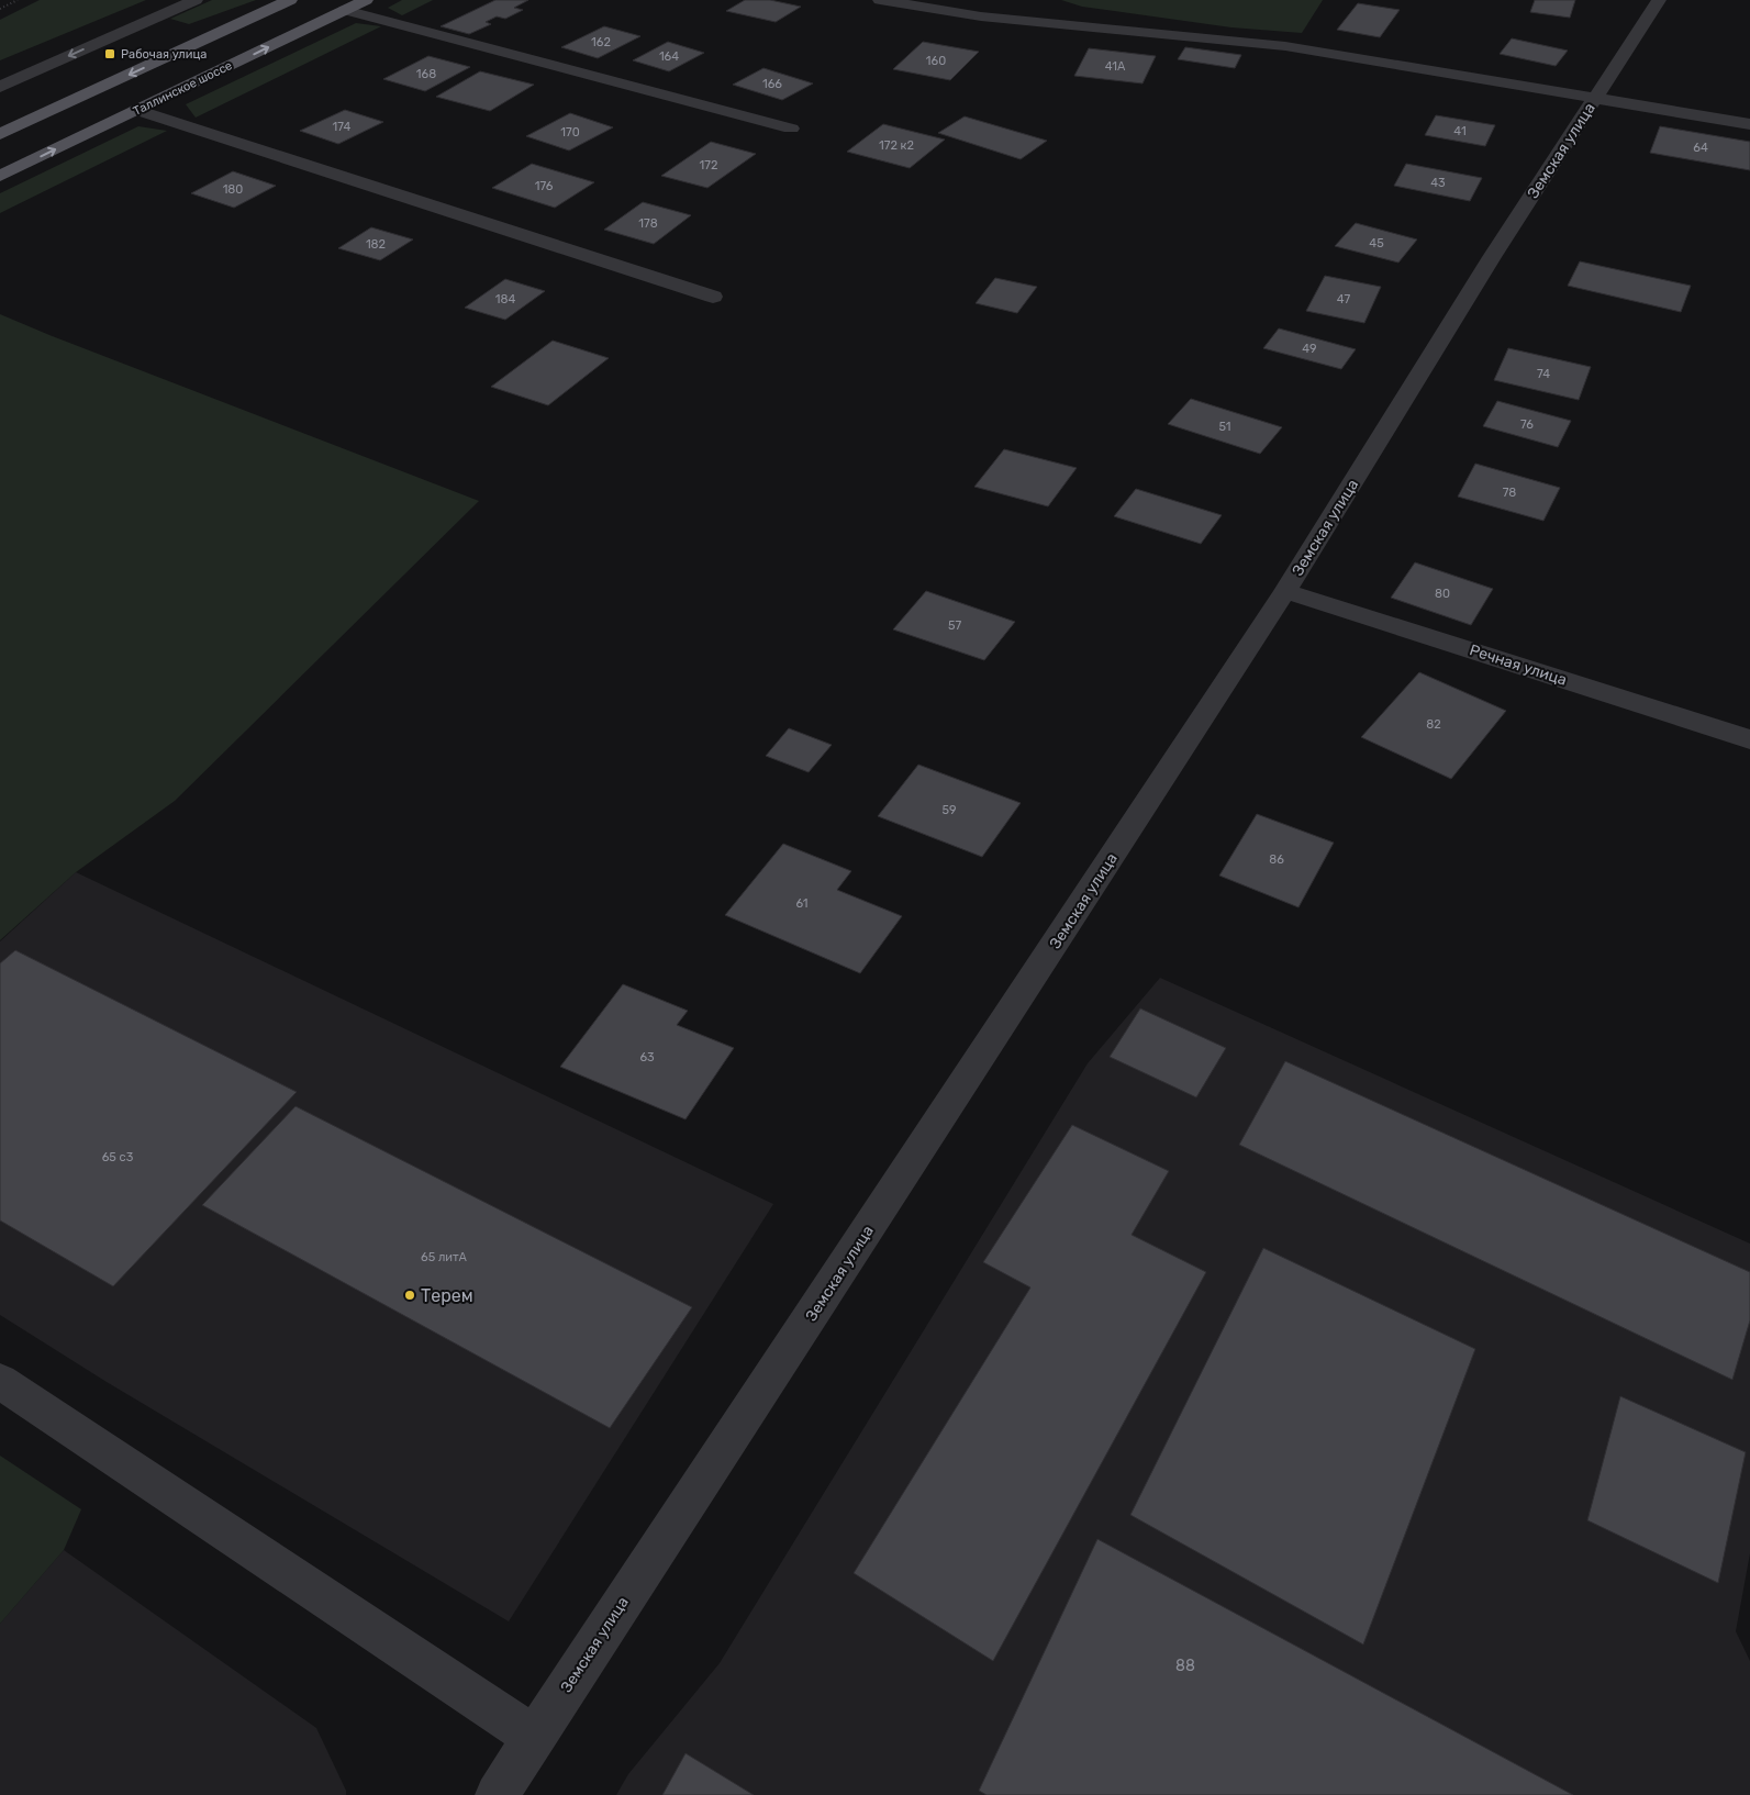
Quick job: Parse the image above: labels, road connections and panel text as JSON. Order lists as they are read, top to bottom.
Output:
{
  "streets": {
    "main road": ["Таллинское шоссе"],
    "street": ["Земская улица", "Речная улица"]
  },
  "crossings": [
    ["Земская улица", "Речная улица"]
  ],
  "places": {
    "transit": ["Рабочая улица"],
    "other": ["Терем"]
  },
  "house_numbers": [
    "162",
    "164",
    "160",
    "41А",
    "168",
    "166",
    "174",
    "41",
    "170",
    "172 к2",
    "64",
    "172",
    "43",
    "176",
    "180",
    "178",
    "45",
    "182",
    "184",
    "47",
    "49",
    "74",
    "76",
    "51",
    "78",
    "80",
    "57",
    "82",
    "59",
    "86",
    "61",
    "63",
    "65 с3",
    "65 литА",
    "88"
  ]
}
